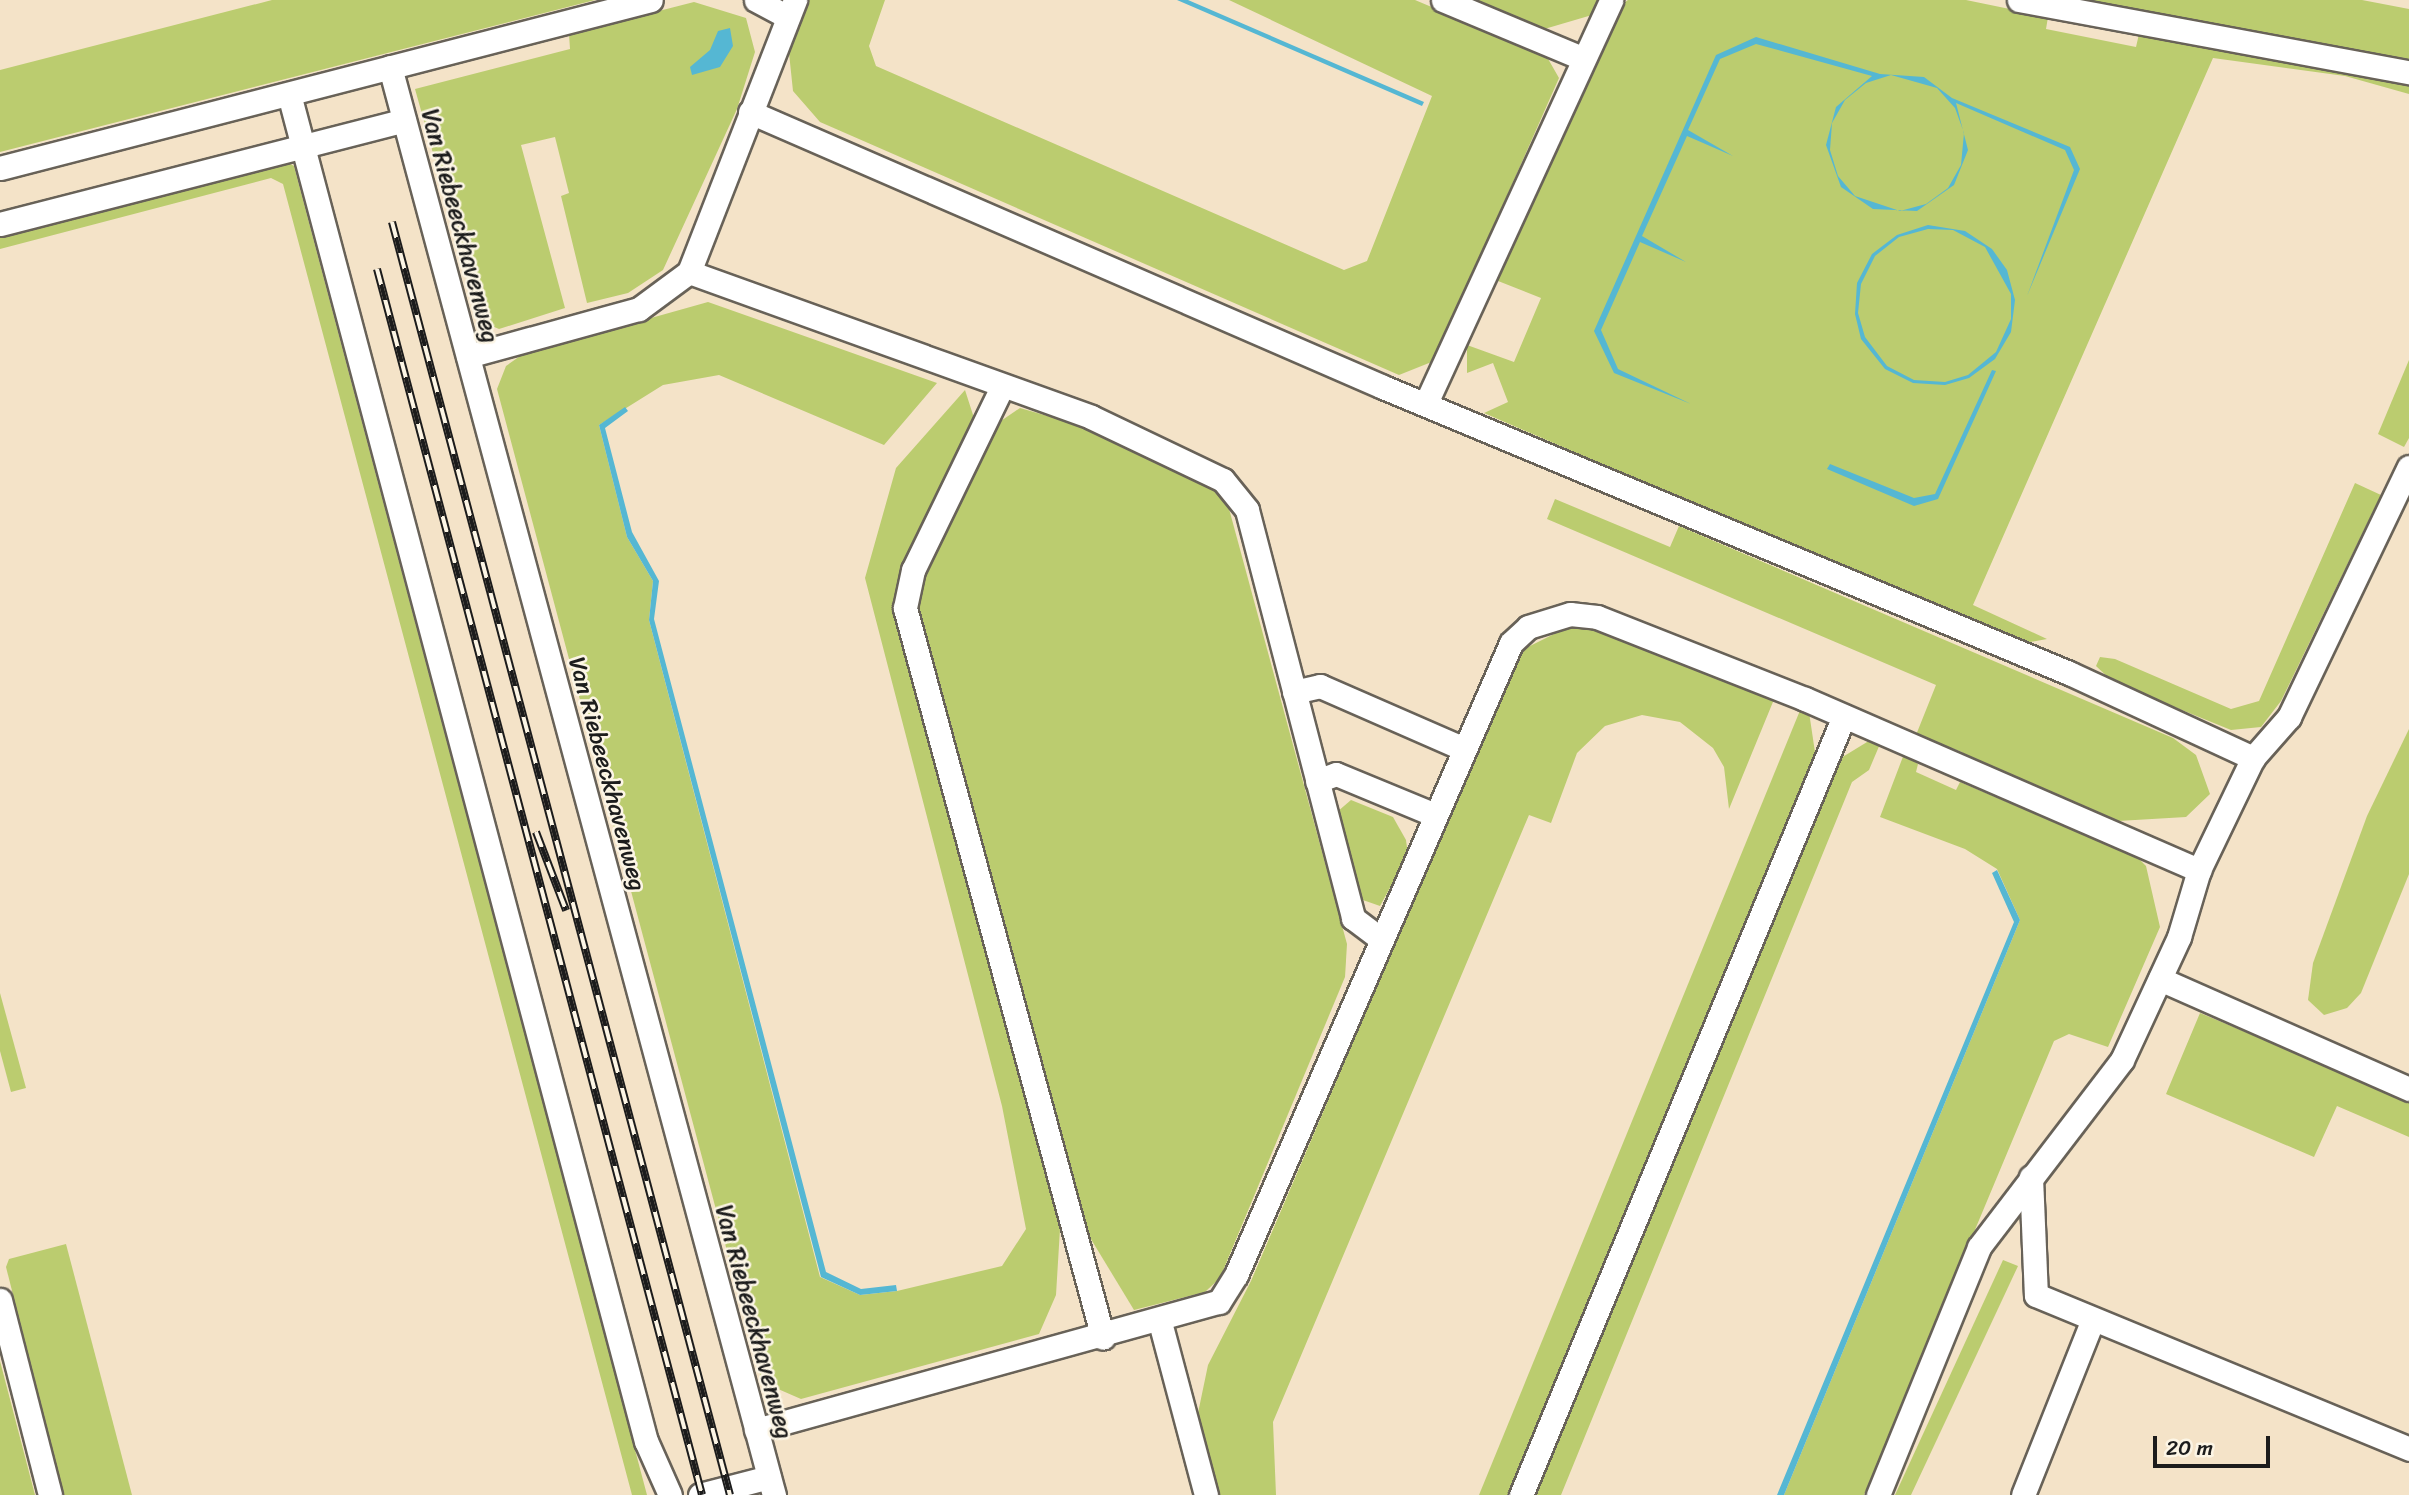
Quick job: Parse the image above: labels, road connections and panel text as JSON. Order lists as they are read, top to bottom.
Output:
{
  "streets": {
    "lane": ["Van Riebeeckhavenweg"]
  },
  "scale_bar": "20 m"
}
